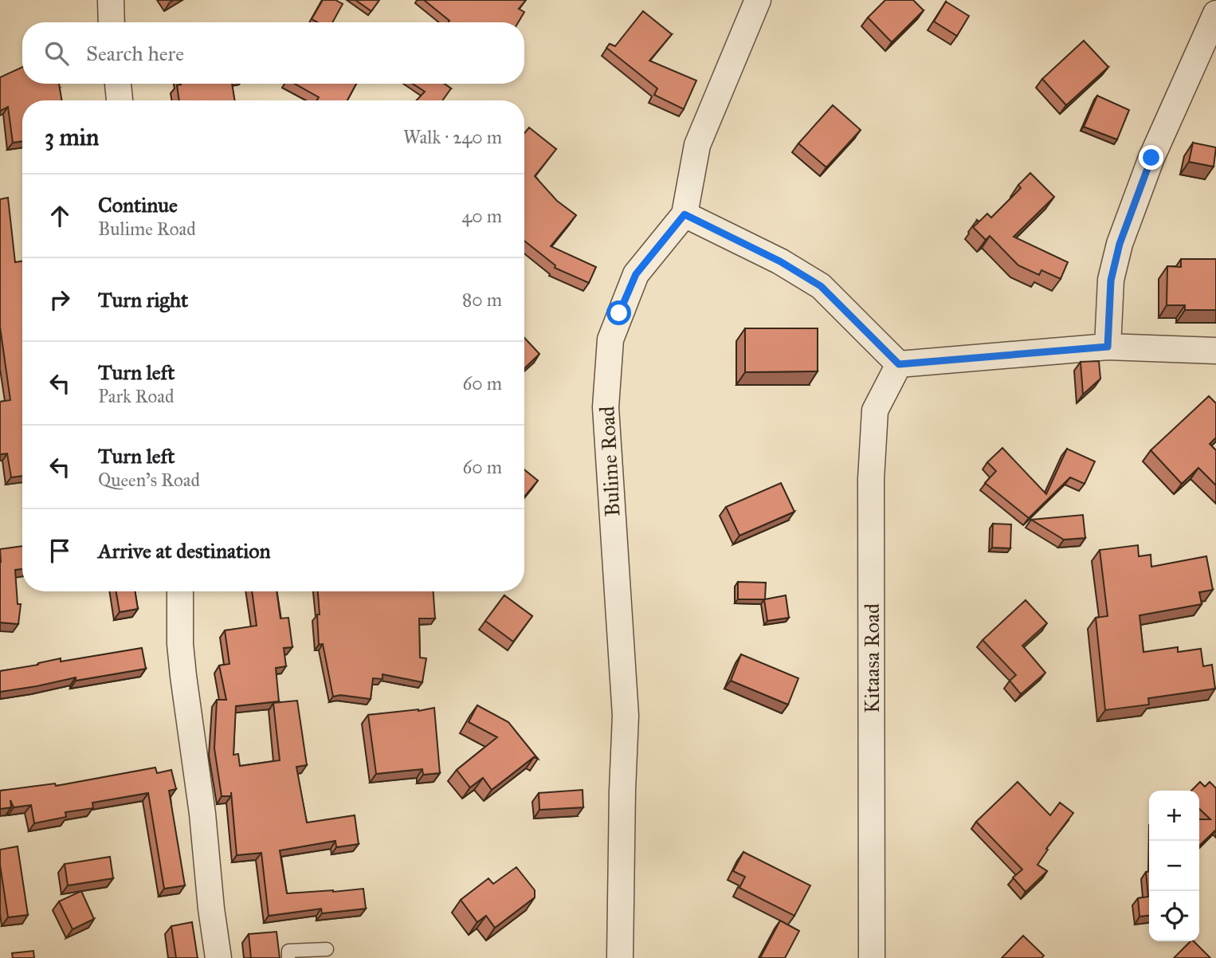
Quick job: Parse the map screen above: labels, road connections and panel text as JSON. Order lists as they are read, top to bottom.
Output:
{
  "streets": {
    "street": ["Bulime Road", "Kitaasa Road"]
  },
  "page": {
    "search": "Search here",
    "heading": ["3 min", "Walk · 240 m"],
    "list": [
      ["Continue", "Bulime Road", "40 m"],
      ["Turn right", "80 m"],
      ["Turn left", "Park Road", "60 m"],
      ["Turn left", "Queen's Road", "60 m"],
      "Arrive at destination"
    ],
    "map_buttons": ["+", "−"]
  }
}
